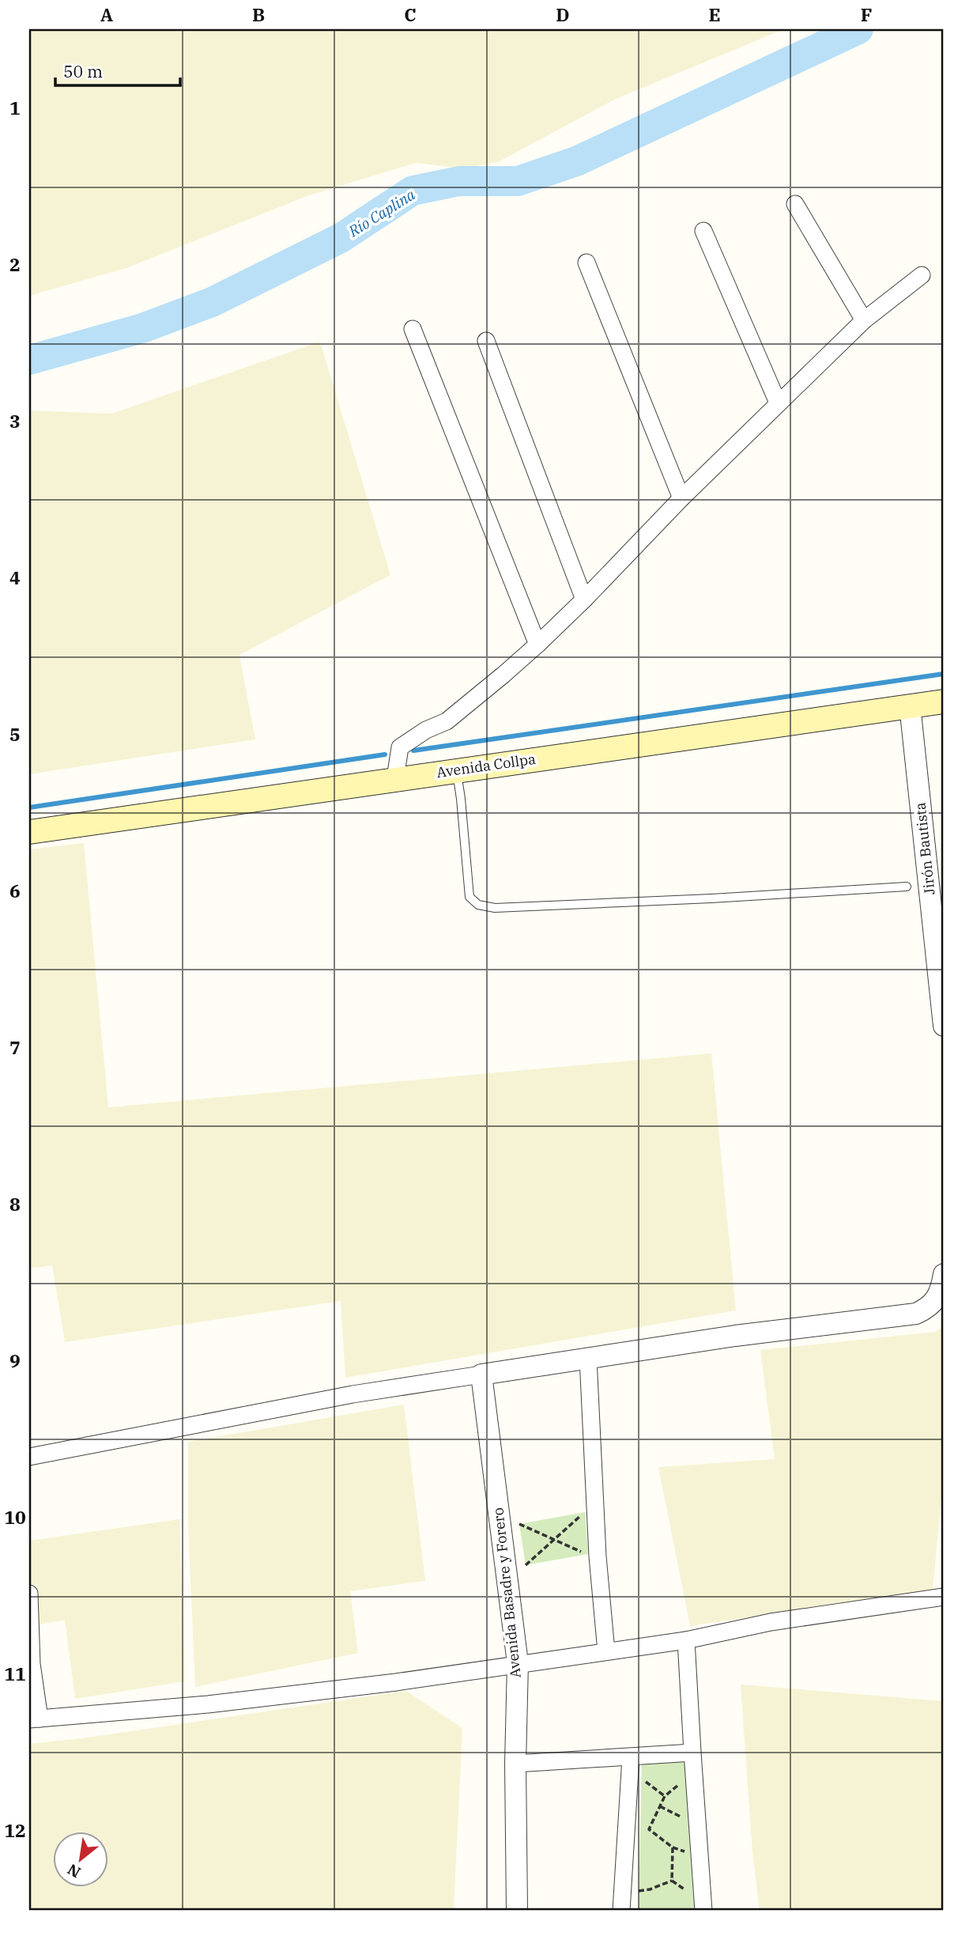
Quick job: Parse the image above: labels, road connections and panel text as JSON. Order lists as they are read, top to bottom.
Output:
{
  "streets": {
    "main road": ["Avenida Collpa"],
    "street": ["Jirón Bautista", "Avenida Basadre y Forero"]
  },
  "crossings": [
    ["Avenida Collpa", "Jirón Bautista"]
  ],
  "water": ["Río Caplina"],
  "scale_bar": "50 m",
  "north": "bottom left",
  "grid": {
    "columns": [
      "A",
      "B",
      "C",
      "D",
      "E",
      "F"
    ],
    "rows": [
      "1",
      "2",
      "3",
      "4",
      "5",
      "6",
      "7",
      "8",
      "9",
      "10",
      "11",
      "12"
    ]
  }
}
